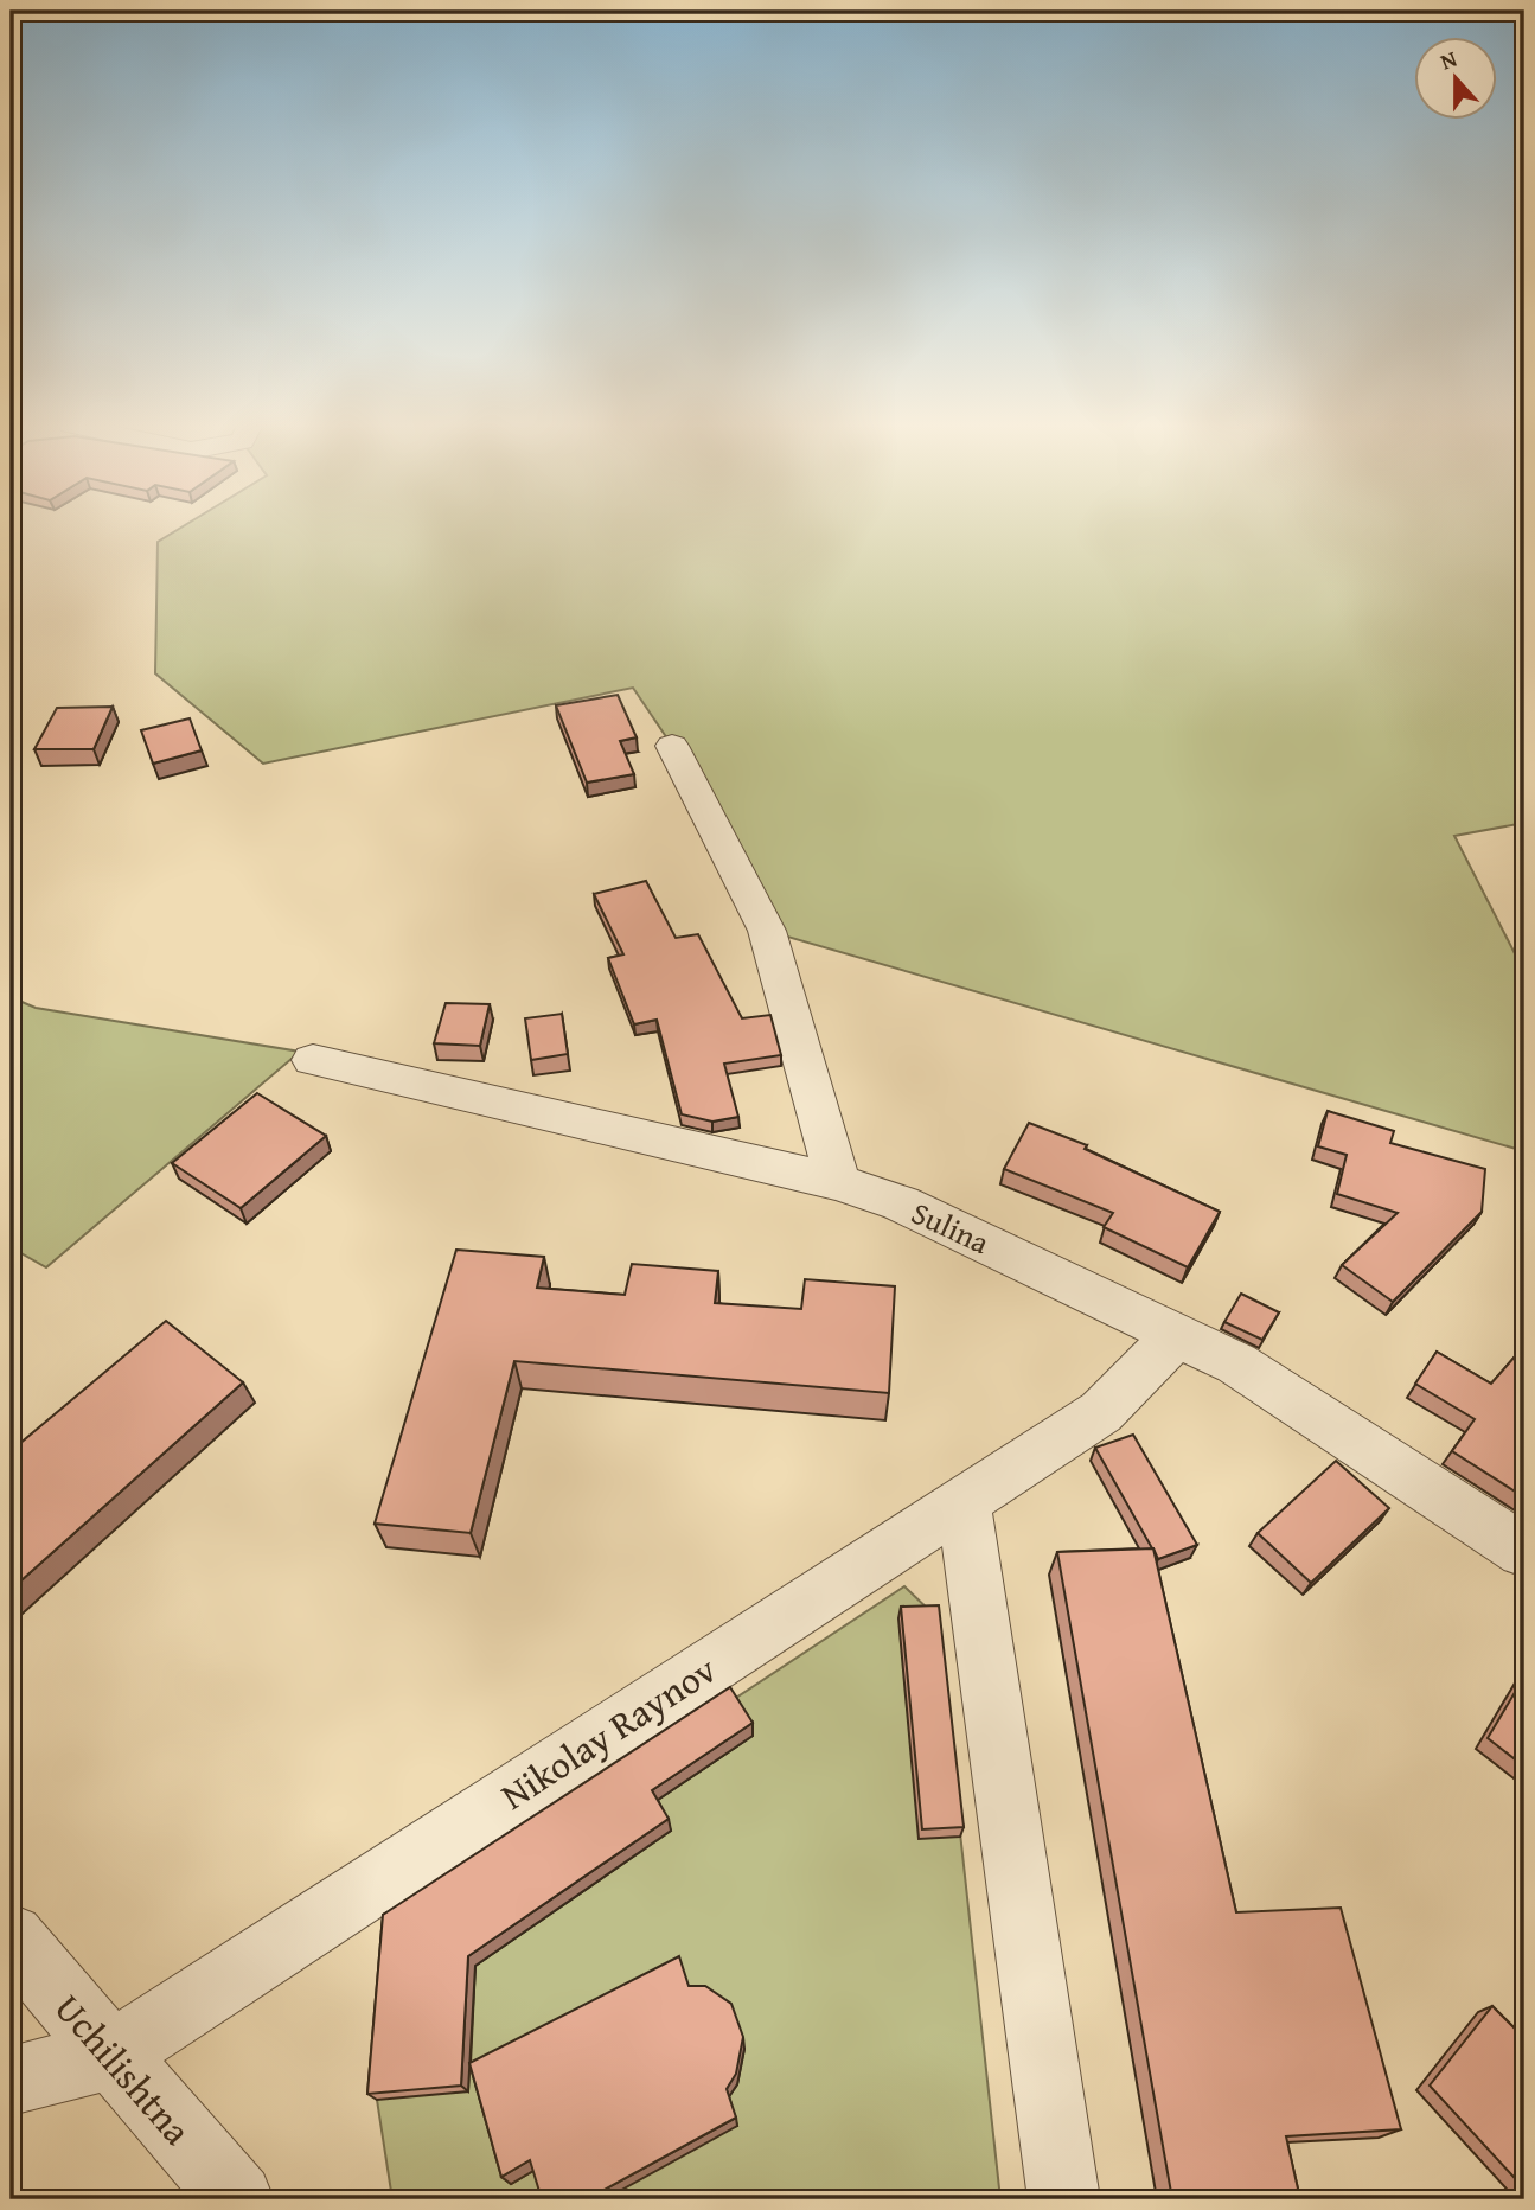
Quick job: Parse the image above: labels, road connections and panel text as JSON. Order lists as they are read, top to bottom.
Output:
{
  "streets": {
    "street": ["Sulina", "Nikolay Raynov", "Uchilishtna"]
  },
  "crossings": [
    ["Sulina", "Nikolay Raynov"],
    ["Nikolay Raynov", "Uchilishtna"]
  ],
  "north": "top"
}
